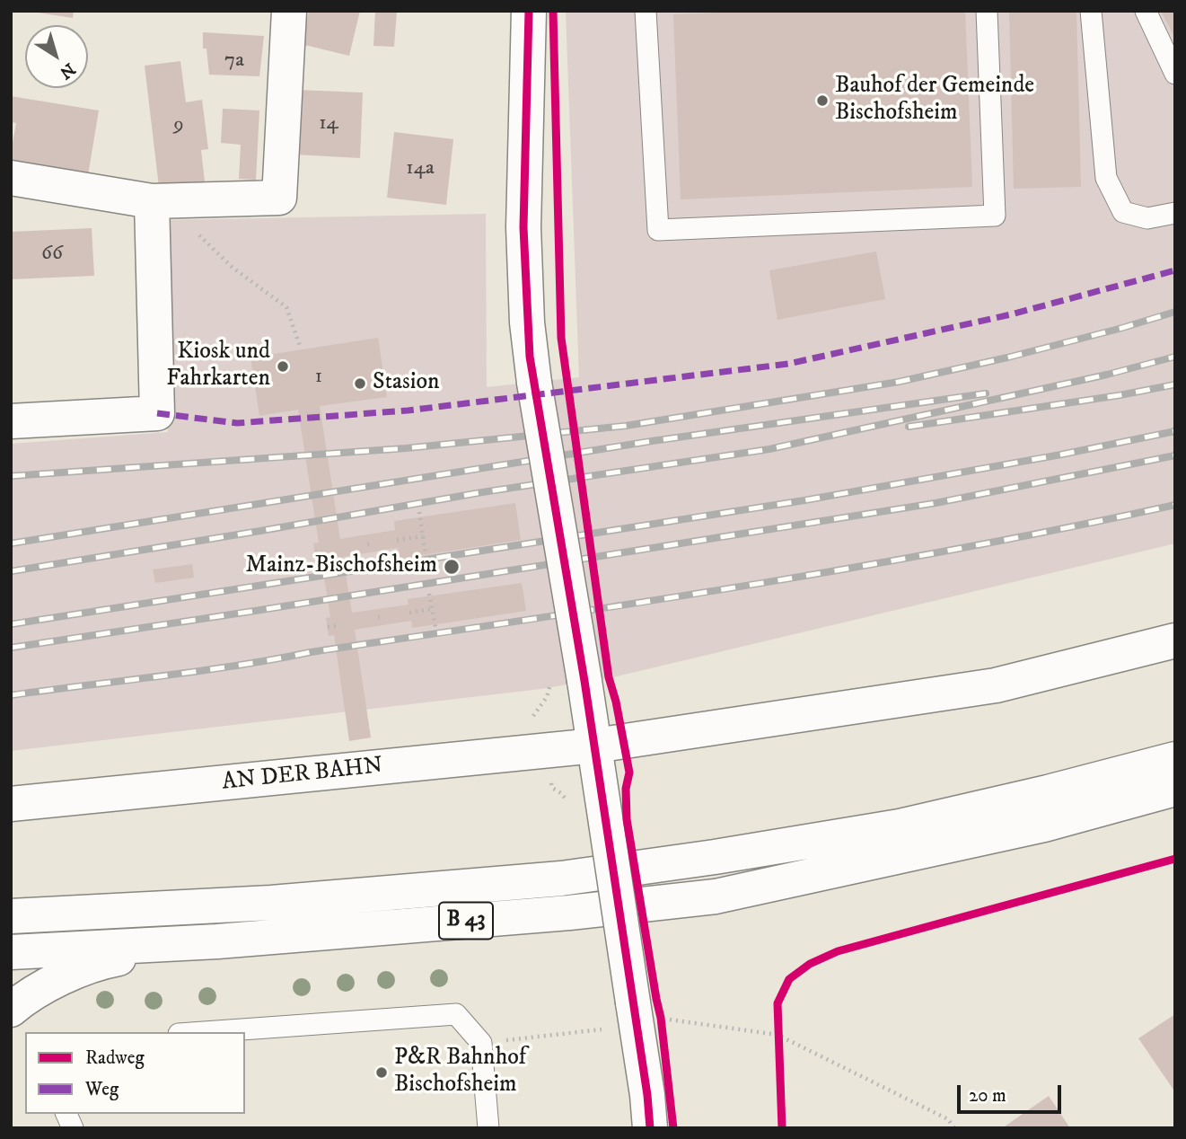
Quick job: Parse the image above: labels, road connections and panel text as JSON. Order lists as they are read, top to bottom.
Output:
{
  "streets": {
    "main road": ["AN DER BAHN", "B 43"]
  },
  "places": [
    "Bauhof der Gemeinde Bischofsheim",
    "Kiosk und Fahrkarten",
    "Stasion",
    "Mainz-Bischofsheim",
    "P&R Bahnhof Bischofsheim"
  ],
  "house_numbers": [
    "7a",
    "14",
    "9",
    "14a",
    "66",
    "1"
  ],
  "legend": ["Radweg", "Weg"],
  "scale_bar": "20 m",
  "north": "bottom right"
}
